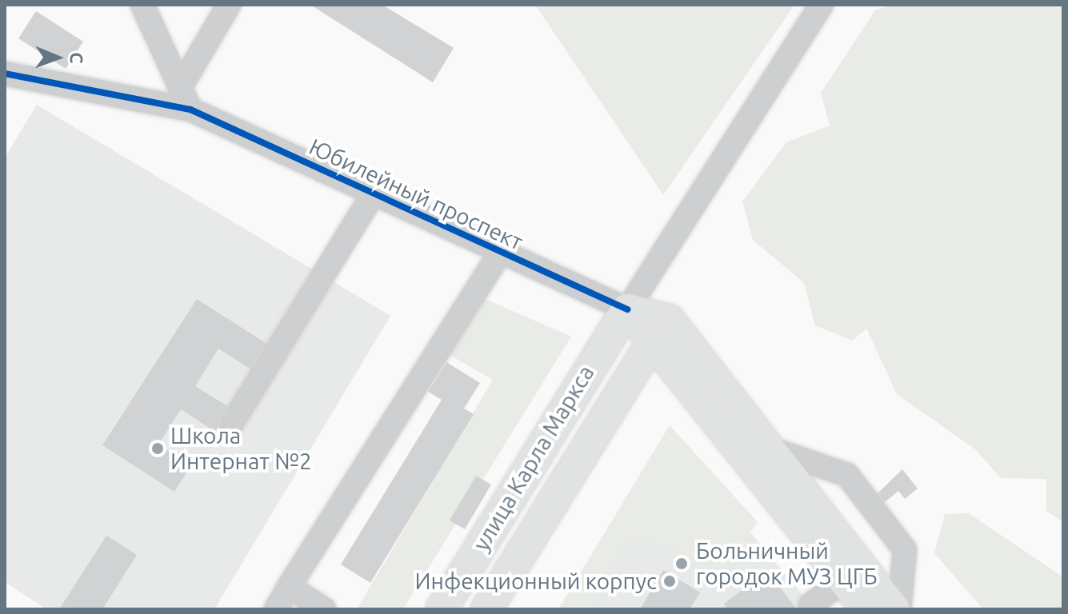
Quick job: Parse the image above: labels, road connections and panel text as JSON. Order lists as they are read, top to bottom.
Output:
{
  "streets": {
    "main road": ["Юбилейный проспект", "улица Карла Маркса"]
  },
  "crossings": [
    ["Юбилейный проспект", "улица Карла Маркса"]
  ],
  "places": ["Школа Интернат №2", "Больничный городок МУЗ ЦГБ", "Инфекционный корпус"],
  "north": "right"
}
